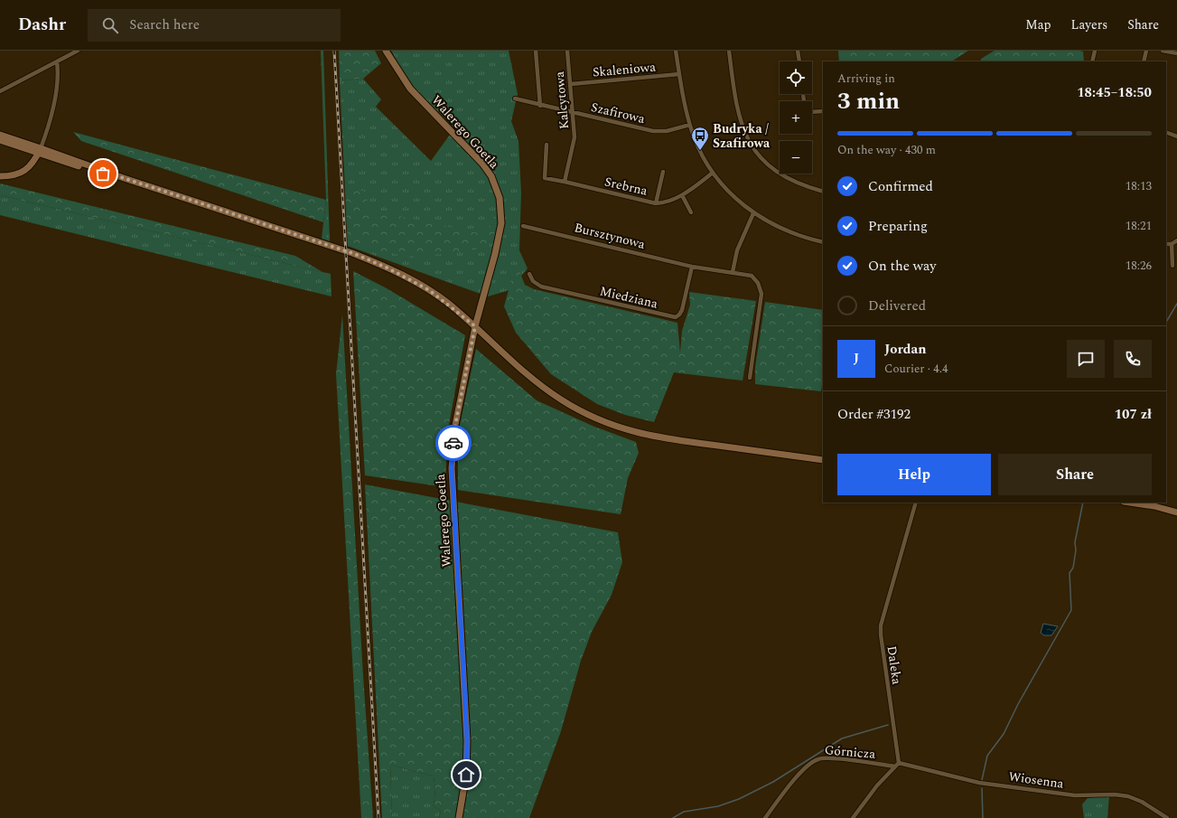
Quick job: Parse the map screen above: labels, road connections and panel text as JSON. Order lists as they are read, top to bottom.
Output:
{
  "streets": {
    "main road": ["Walerego Goetla"],
    "street": [
      "Skaleniowa",
      "Kalcytowa",
      "Szafirowa",
      "Srebrna",
      "Bursztynowa",
      "Miedziana",
      "Daleka",
      "Górnicza",
      "Wiosenna"
    ]
  },
  "crossings": [
    ["Skaleniowa", "Kalcytowa"],
    ["Kalcytowa", "Szafirowa"],
    ["Kalcytowa", "Srebrna"],
    ["Bursztynowa", "Miedziana"],
    ["Daleka", "Wiosenna"]
  ],
  "places": {
    "bus stop": ["Budryka / Szafirowa"]
  },
  "page": {
    "header": "Dashr",
    "search": "Search here",
    "nav": ["Map", "Layers", "Share"],
    "map_buttons": ["+", "−"],
    "heading": ["3 min", "Arriving in", "18:45–18:50"],
    "panel": [
      "Jordan",
      "Courier · 4.4",
      "Order #3192",
      "107 zł"
    ],
    "bar": "On the way · 430 m",
    "list": [
      ["Confirmed", "18:13"],
      ["Preparing", "18:21"],
      ["On the way", "18:26"],
      "Delivered"
    ],
    "round": "J",
    "buttons": ["Help", "Share"]
  }
}
